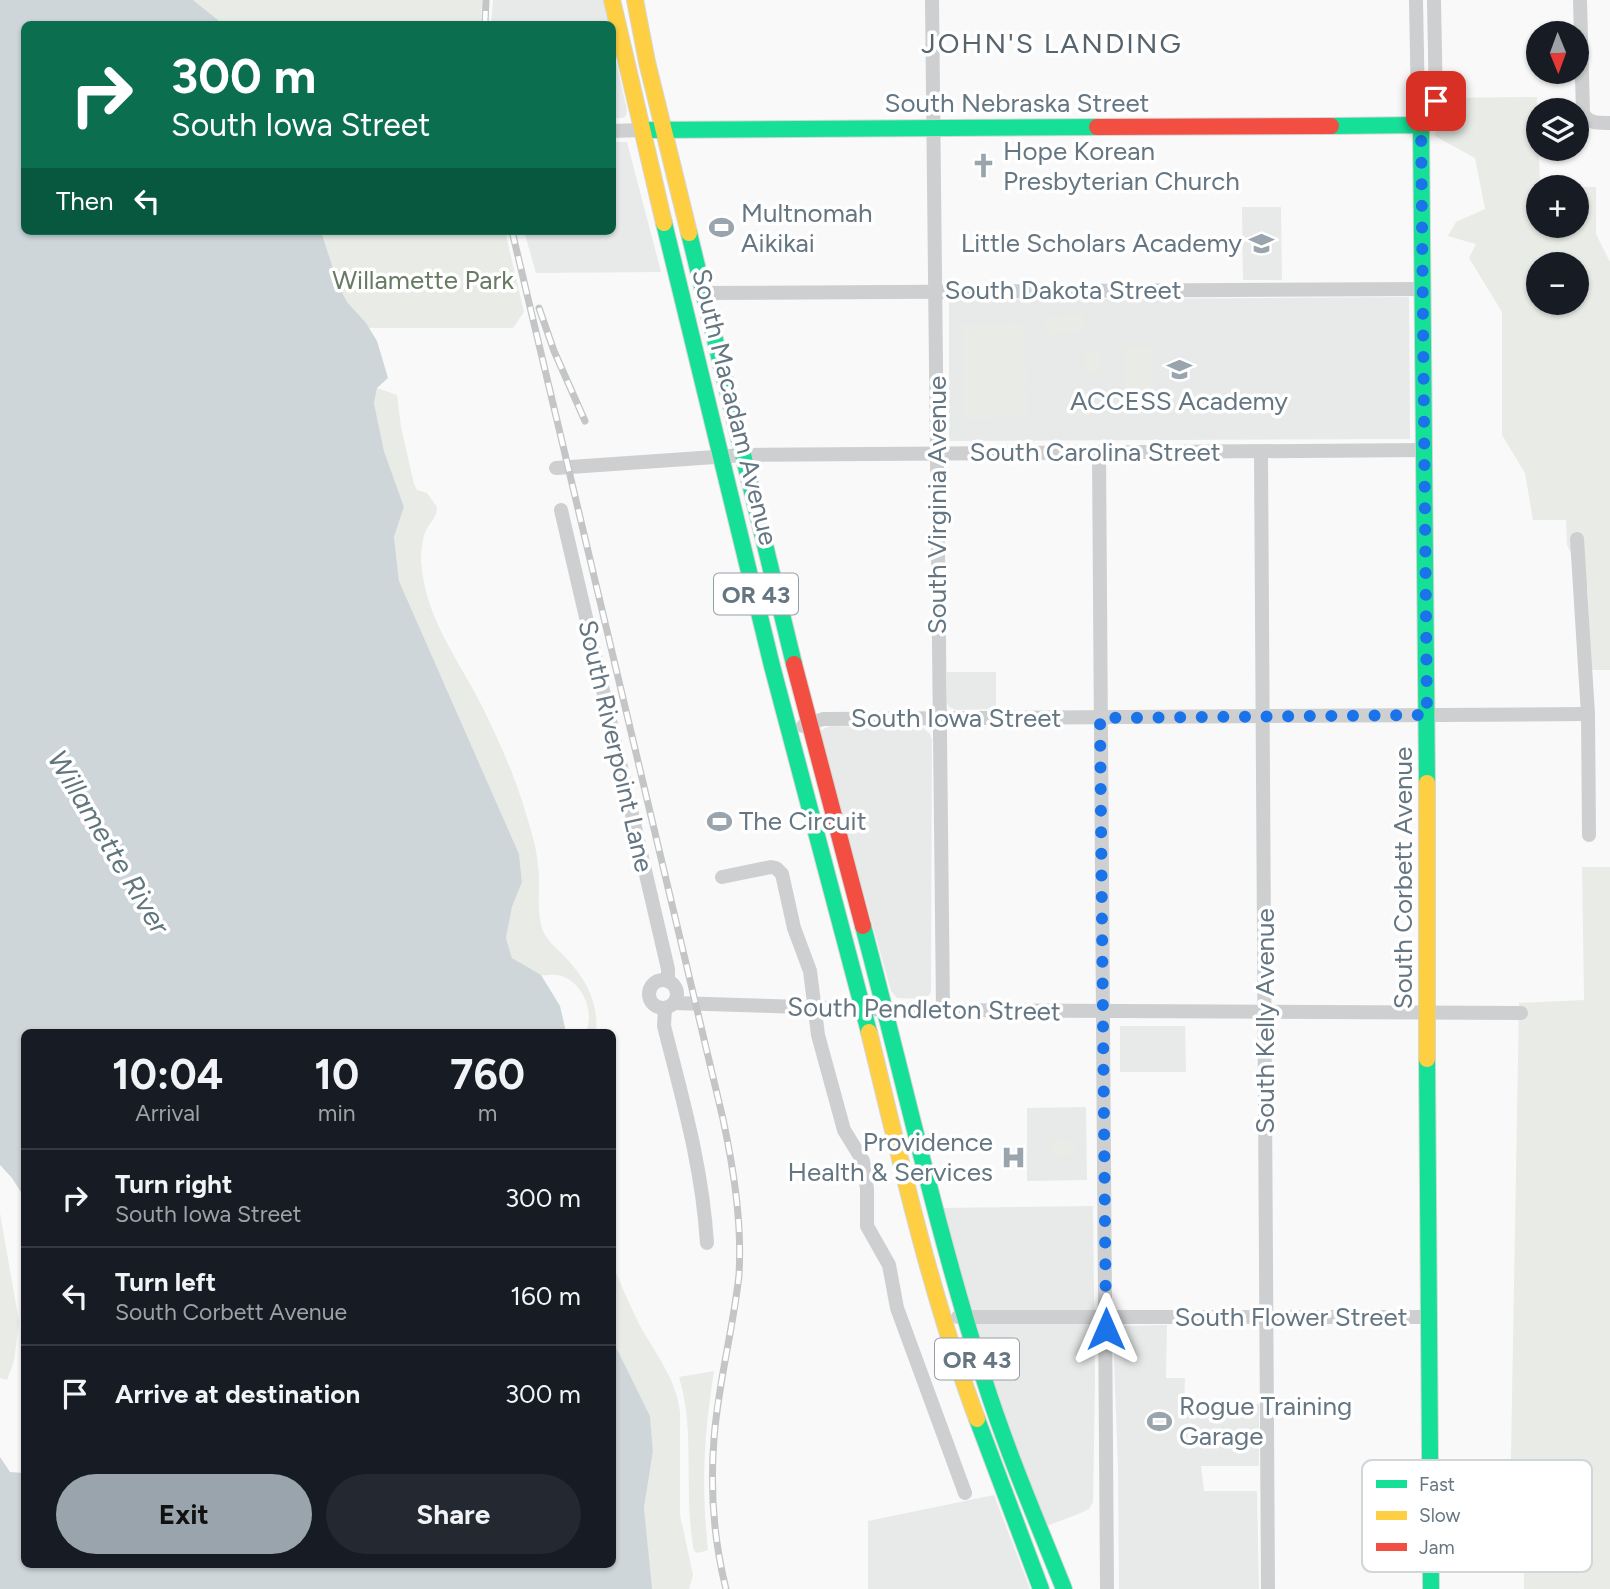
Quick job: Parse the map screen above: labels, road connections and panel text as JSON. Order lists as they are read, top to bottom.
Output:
{
  "streets": {
    "main road": [
      "South Nebraska Street",
      "South Macadam Avenue",
      "OR 43",
      "South Corbett Avenue"
    ],
    "street": [
      "South Dakota Street",
      "South Carolina Street",
      "South Virginia Avenue",
      "South Iowa Street",
      "South Riverpoint Lane",
      "South Pendleton Street",
      "South Kelly Avenue",
      "South Flower Street"
    ]
  },
  "crossings": [
    ["South Nebraska Street", "South Macadam Avenue"],
    ["South Nebraska Street", "South Virginia Avenue"],
    ["South Nebraska Street", "South Corbett Avenue"],
    ["South Dakota Street", "South Macadam Avenue"],
    ["South Dakota Street", "South Virginia Avenue"],
    ["South Dakota Street", "South Corbett Avenue"],
    ["South Macadam Avenue", "South Carolina Street"],
    ["South Macadam Avenue", "South Iowa Street"],
    ["South Macadam Avenue", "South Pendleton Street"],
    ["South Macadam Avenue", "South Flower Street"],
    ["South Carolina Street", "South Virginia Avenue"],
    ["South Carolina Street", "South Corbett Avenue"],
    ["South Carolina Street", "South Kelly Avenue"],
    ["South Virginia Avenue", "South Iowa Street"],
    ["South Virginia Avenue", "South Pendleton Street"],
    ["South Iowa Street", "South Corbett Avenue"],
    ["South Iowa Street", "South Kelly Avenue"],
    ["South Riverpoint Lane", "South Pendleton Street"],
    ["South Corbett Avenue", "South Pendleton Street"],
    ["South Corbett Avenue", "South Flower Street"],
    ["South Pendleton Street", "South Kelly Avenue"],
    ["South Kelly Avenue", "South Flower Street"]
  ],
  "districts": ["JOHN'S LANDING"],
  "water": ["Willamette River"],
  "parks": ["Willamette Park"],
  "places": {
    "church": ["Hope Korean Presbyterian Church"],
    "sports": ["Multnomah Aikikai", "The Circuit", "Rogue Training Garage"],
    "school or university": ["Little Scholars Academy", "ACCESS Academy"],
    "hospital": ["Providence Health & Services"]
  },
  "legend": ["Fast", "Slow", "Jam"],
  "north": "bottom",
  "page": {
    "map_buttons": ["+", "−"],
    "turn": ["300 m", "South Iowa Street"],
    "then": "Then",
    "eta": [
      "10:04",
      "Arrival",
      "10",
      "min",
      "760",
      "m"
    ],
    "list": [
      {
        "name": "Turn right",
        "note": "South Iowa Street",
        "value": "300 m"
      },
      {
        "name": "Turn left",
        "note": "South Corbett Avenue",
        "value": "160 m"
      },
      {
        "name": "Arrive at destination",
        "value": "300 m"
      }
    ],
    "buttons": ["Exit", "Share"]
  }
}
